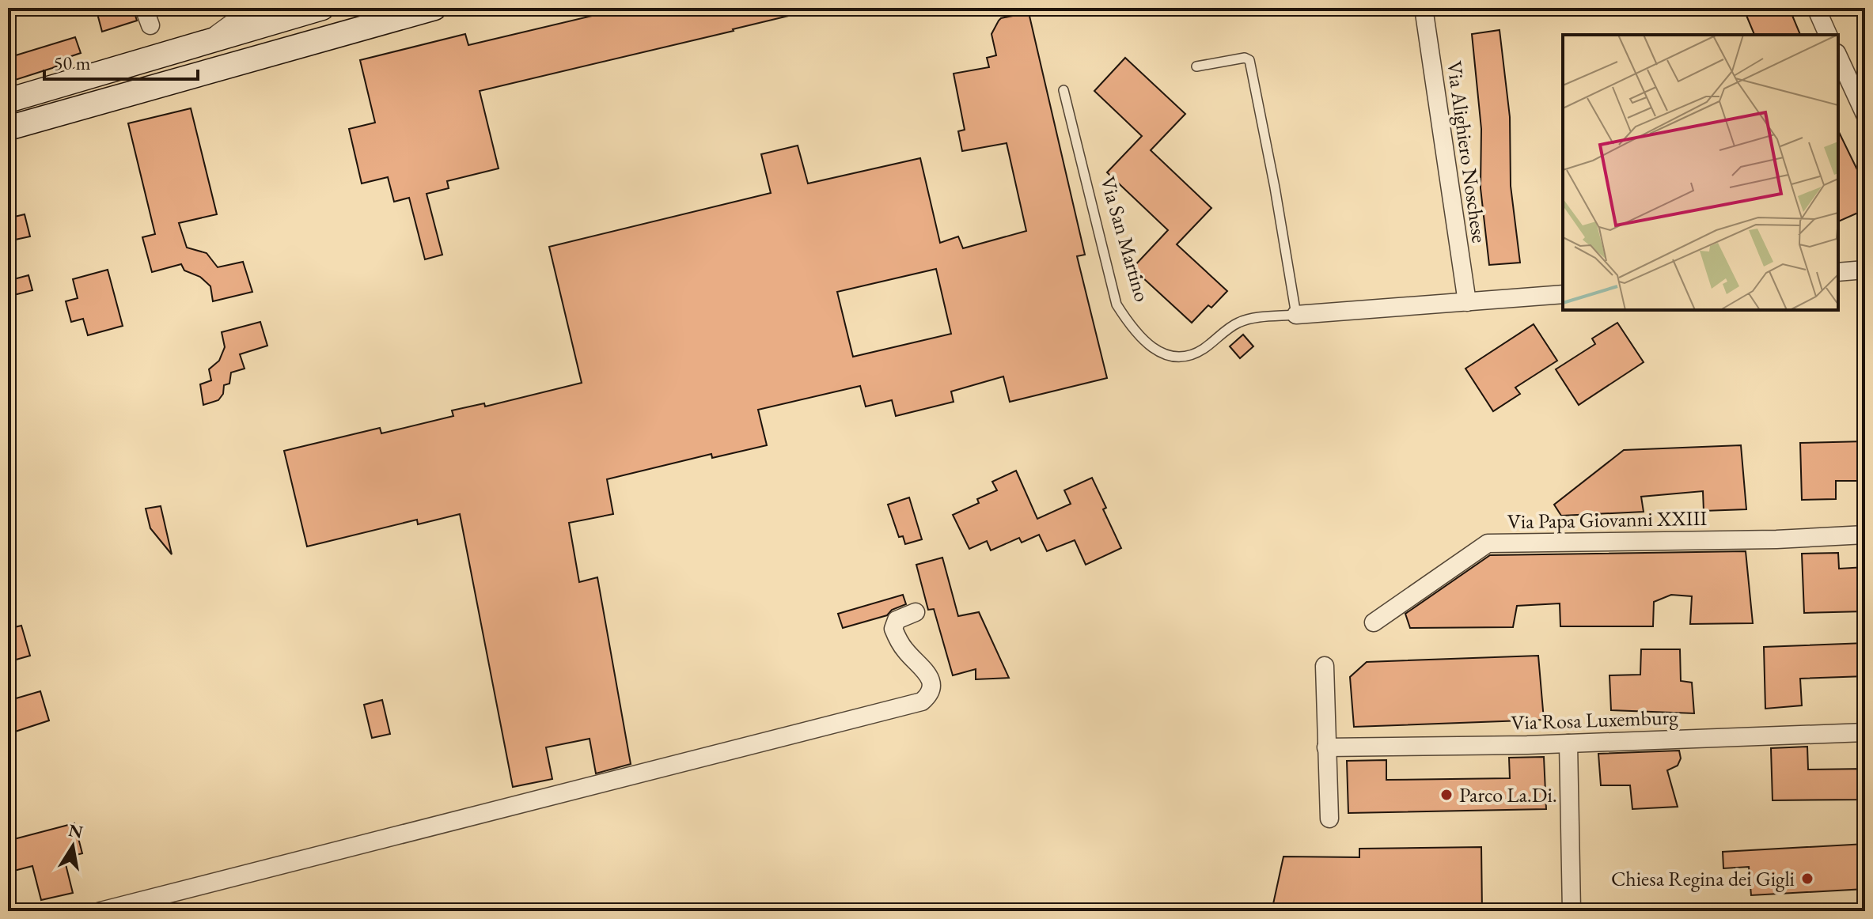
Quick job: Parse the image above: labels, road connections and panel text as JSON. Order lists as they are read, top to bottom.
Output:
{
  "streets": {
    "street": [
      "Via Alighiero Noschese",
      "Via San Martino",
      "Via Papa Giovanni XXIII",
      "Via Rosa Luxemburg"
    ]
  },
  "crossings": [
    ["Via Alighiero Noschese", "Via San Martino"]
  ],
  "places": ["Parco La.Di.", "Chiesa Regina dei Gigli"],
  "scale_bar": "50 m",
  "north": "top"
}
